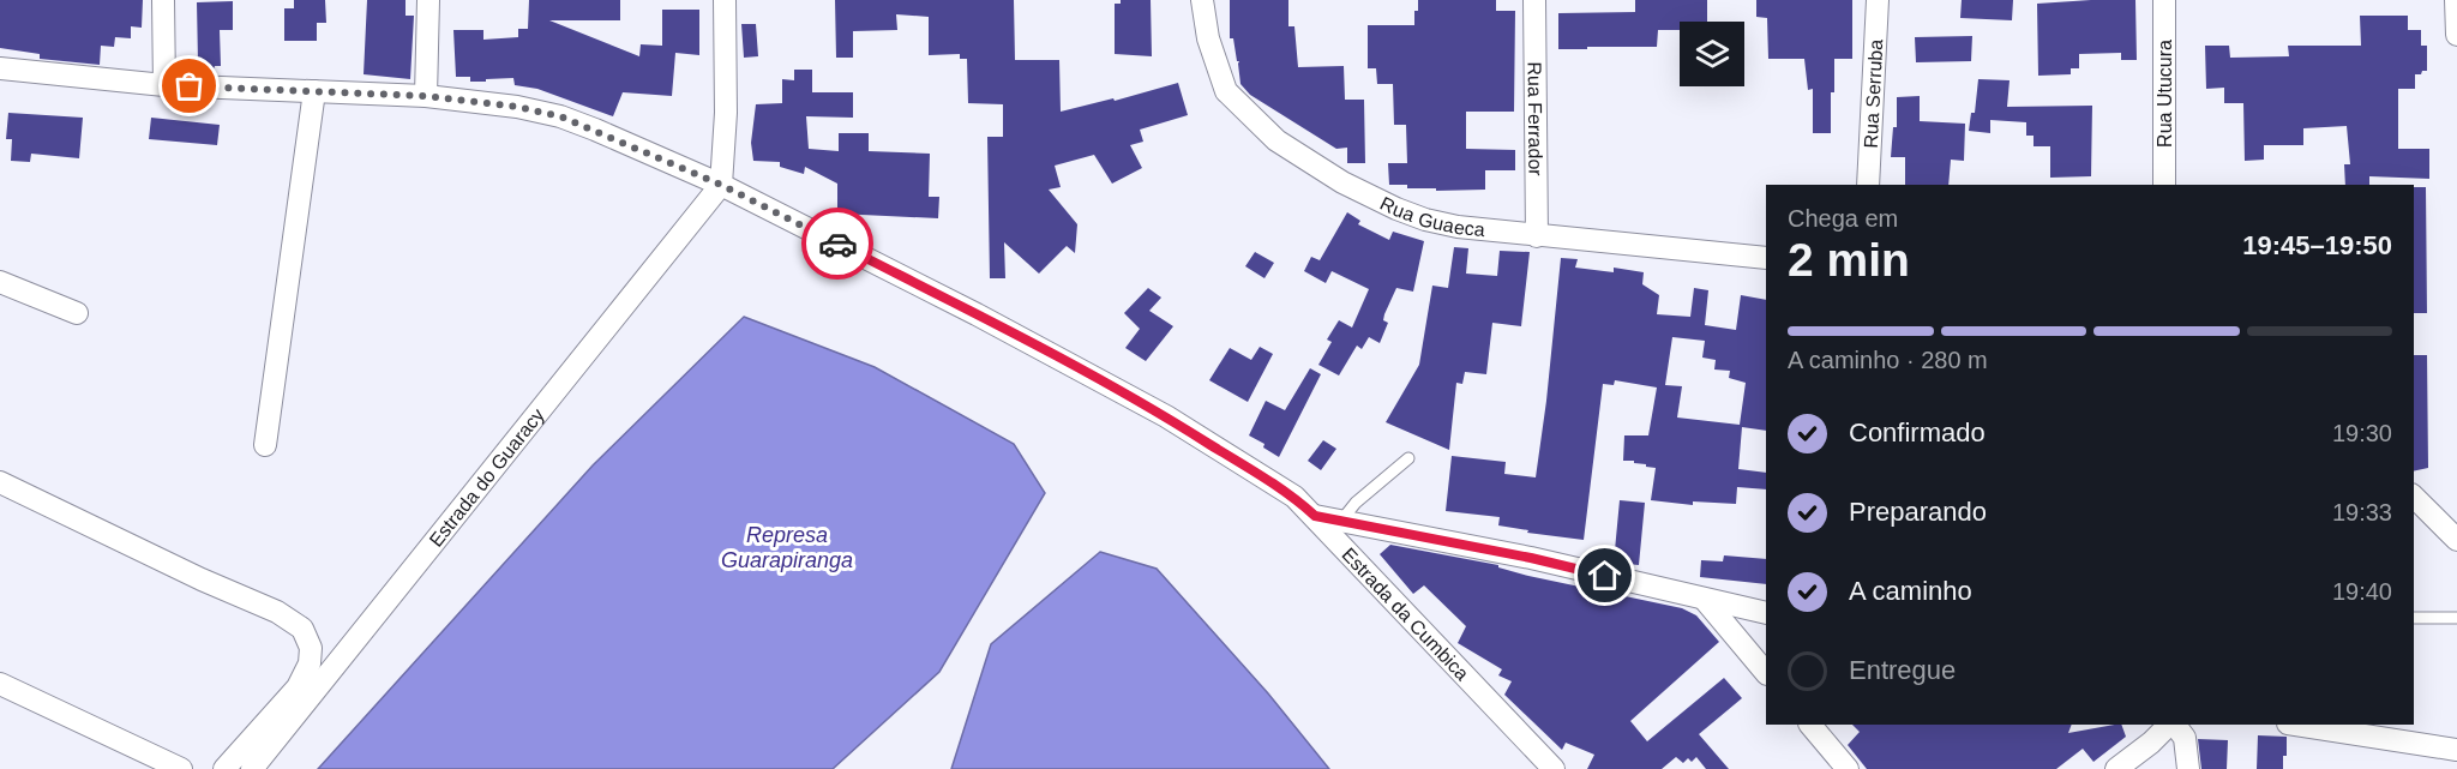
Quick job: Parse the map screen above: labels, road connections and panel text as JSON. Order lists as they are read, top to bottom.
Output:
{
  "streets": {
    "street": [
      "Rua Serruba",
      "Rua Utucura",
      "Rua Ferrador",
      "Rua Guaeca",
      "Estrada do Guaracy",
      "Estrada da Cumbica"
    ]
  },
  "crossings": [
    ["Rua Ferrador", "Rua Guaeca"],
    ["Estrada do Guaracy", "Estrada da Cumbica"]
  ],
  "water": ["Represa Guarapiranga"],
  "page": {
    "heading": ["2 min", "Chega em", "19:45–19:50"],
    "bar": "A caminho · 280 m",
    "list": [
      ["Confirmado", "19:30"],
      ["Preparando", "19:33"],
      ["A caminho", "19:40"],
      "Entregue"
    ]
  }
}
